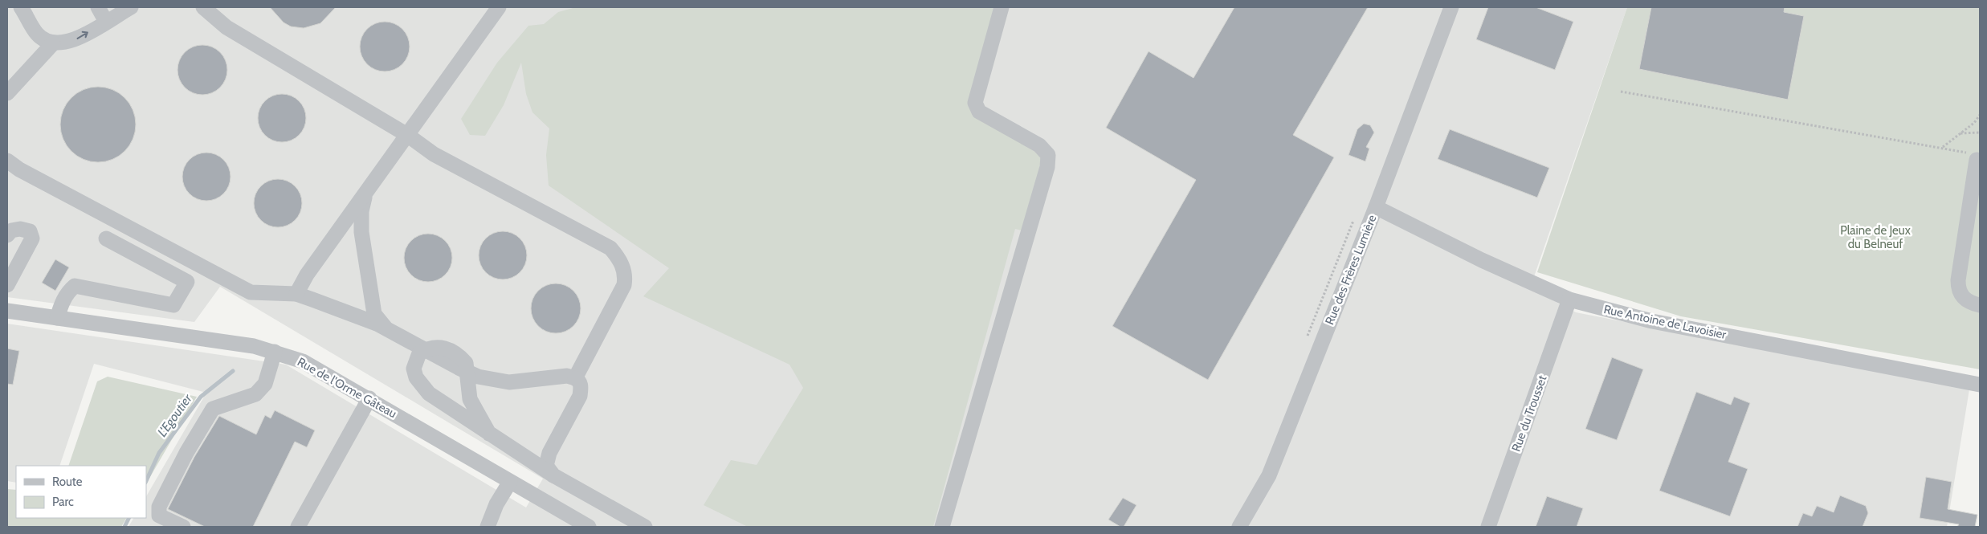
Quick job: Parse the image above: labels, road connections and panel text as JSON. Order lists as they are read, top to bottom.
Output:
{
  "streets": {
    "street": [
      "Rue des Frères Lumière",
      "Rue Antoine de Lavoisier",
      "Rue de l'Orme Gâteau",
      "Rue du Trousset"
    ]
  },
  "crossings": [
    ["Rue des Frères Lumière", "Rue Antoine de Lavoisier"],
    ["Rue Antoine de Lavoisier", "Rue du Trousset"]
  ],
  "water": ["L'Egoutier"],
  "parks": ["Plaine de Jeux du Belneuf"],
  "legend": ["Route", "Parc"]
}
